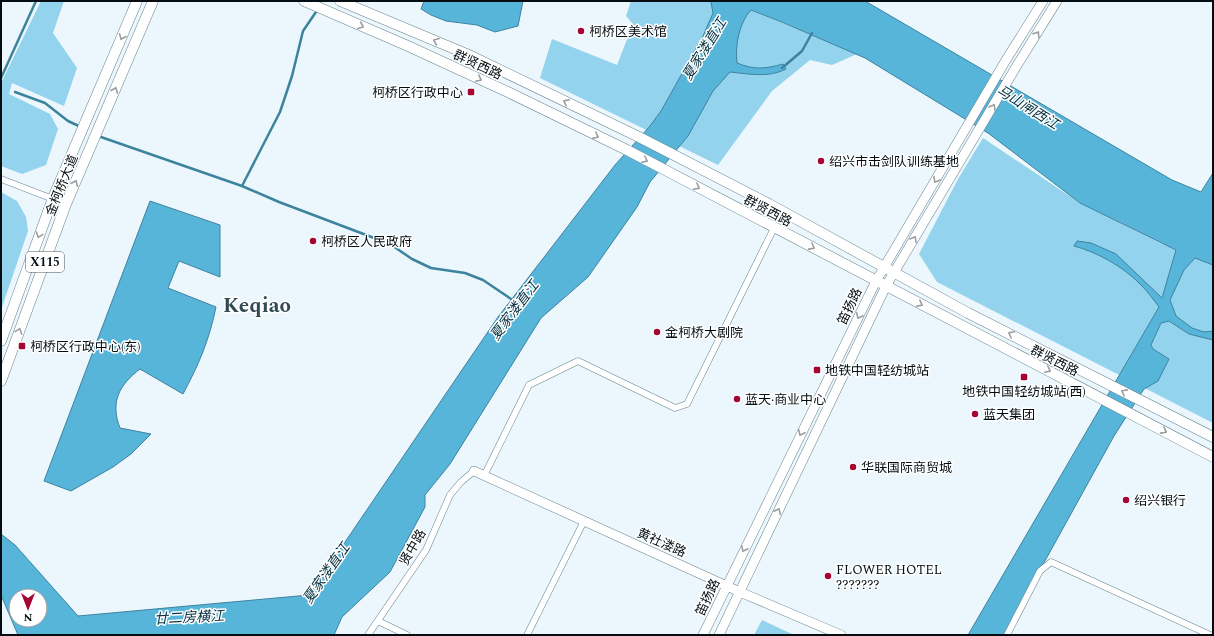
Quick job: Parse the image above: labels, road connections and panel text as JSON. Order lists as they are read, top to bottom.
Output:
{
  "streets": {
    "main road": ["群贤西路", "金柯桥大道", "X115"],
    "street": ["笛扬路", "黄社溇路", "贤中路"]
  },
  "crossings": [
    ["群贤西路", "笛扬路"],
    ["笛扬路", "黄社溇路"],
    ["黄社溇路", "贤中路"]
  ],
  "districts": ["Keqiao"],
  "water": ["夏家溇直江", "马山闸西江", "廿二房横江"],
  "places": {
    "other": [
      "柯桥区美术馆",
      "绍兴市击剑队训练基地",
      "柯桥区人民政府",
      "金柯桥大剧院",
      "蓝天·商业中心",
      "蓝天集团",
      "华联国际商贸城",
      "绍兴银行",
      "FLOWER HOTEL ???????"
    ],
    "transit": [
      "柯桥区行政中心",
      "柯桥区行政中心(东)",
      "地铁中国轻纺城站",
      "地铁中国轻纺城站(西)"
    ]
  },
  "north": "bottom"
}
